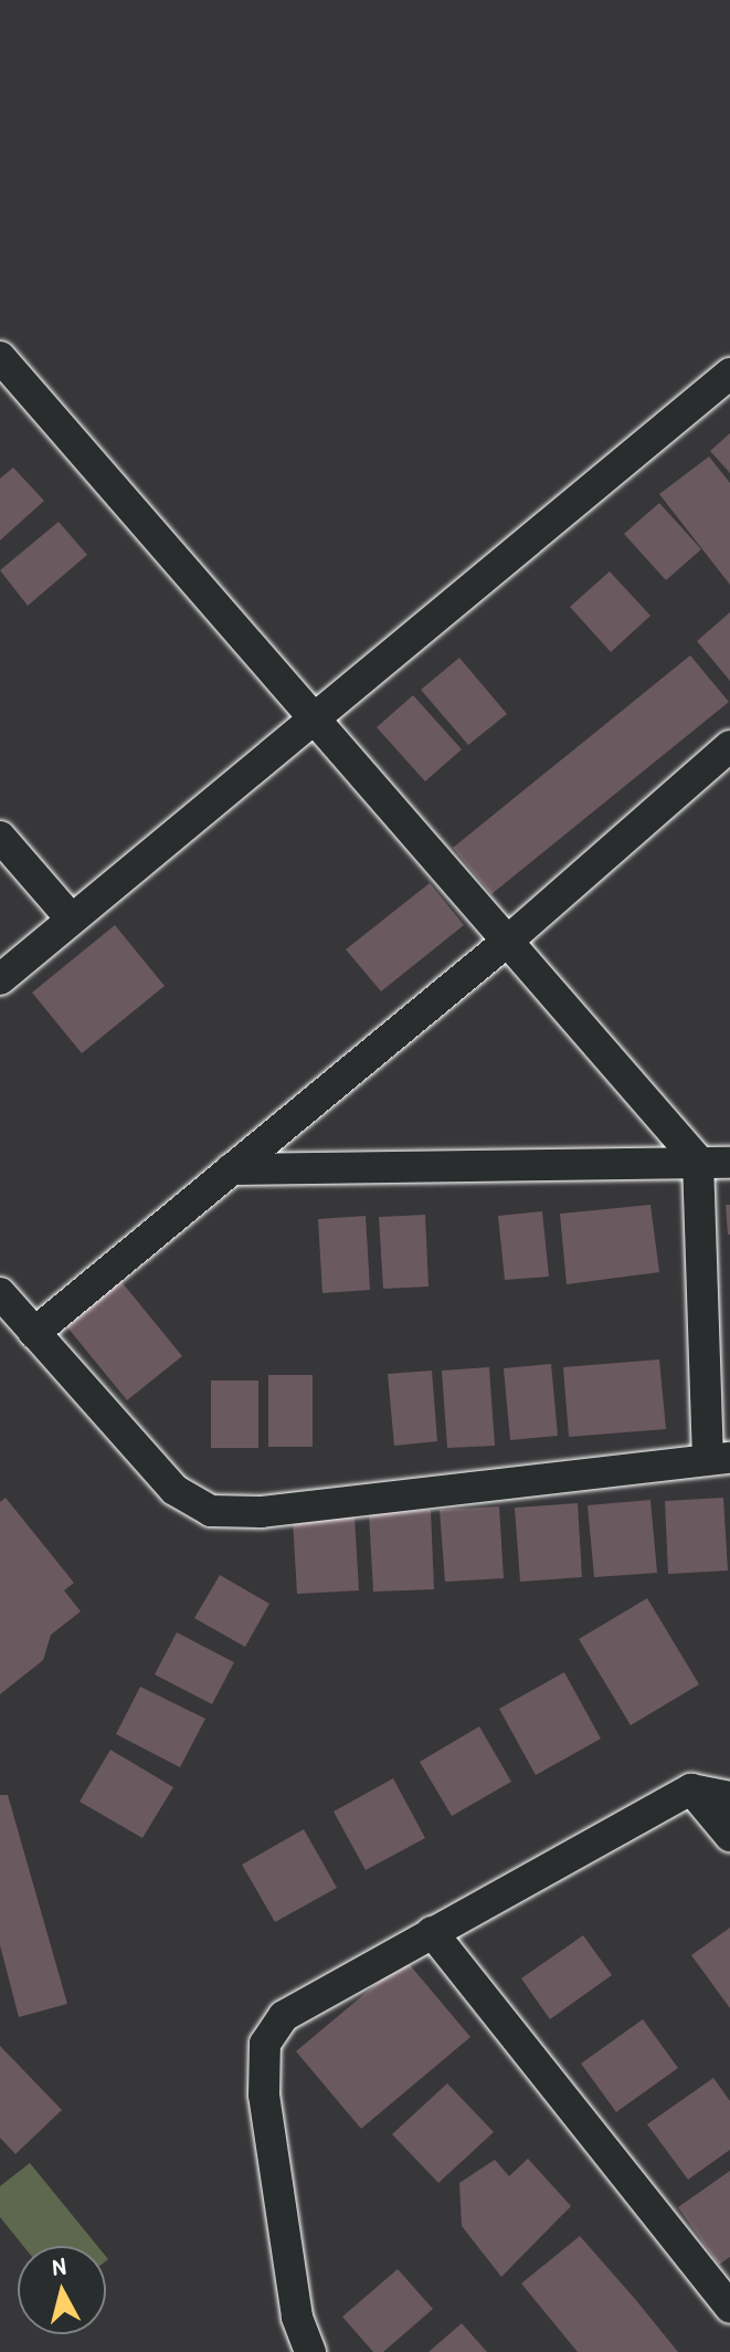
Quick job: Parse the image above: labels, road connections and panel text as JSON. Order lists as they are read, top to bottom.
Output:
{
  "north": "top"
}
